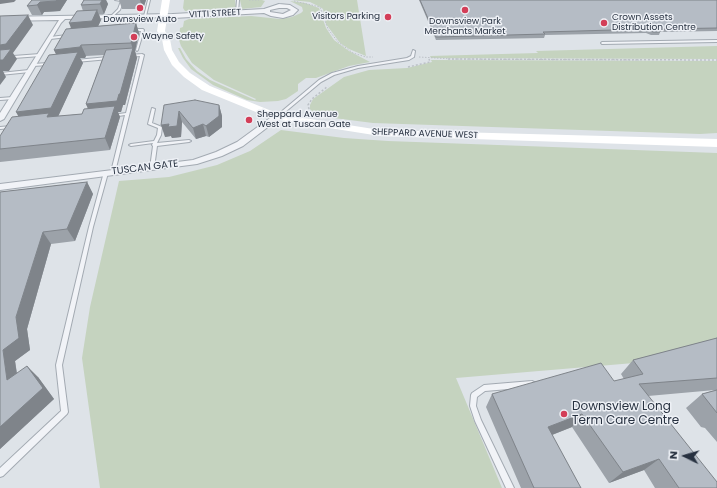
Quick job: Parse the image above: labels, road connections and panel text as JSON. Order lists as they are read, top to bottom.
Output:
{
  "streets": {
    "main road": ["SHEPPARD AVENUE WEST"],
    "street": ["VITTI STREET", "TUSCAN GATE"]
  },
  "crossings": [
    ["VITTI STREET", "SHEPPARD AVENUE WEST"],
    ["SHEPPARD AVENUE WEST", "TUSCAN GATE"]
  ],
  "places": [
    "Downsview Auto",
    "Downsview Park Merchants Market",
    "Visitors Parking",
    "Crown Assets Distribution Centre",
    "Wayne Safety",
    "Sheppard Avenue West at Tuscan Gate",
    "Downsview Long Term Care Centre"
  ],
  "north": "left"
}
